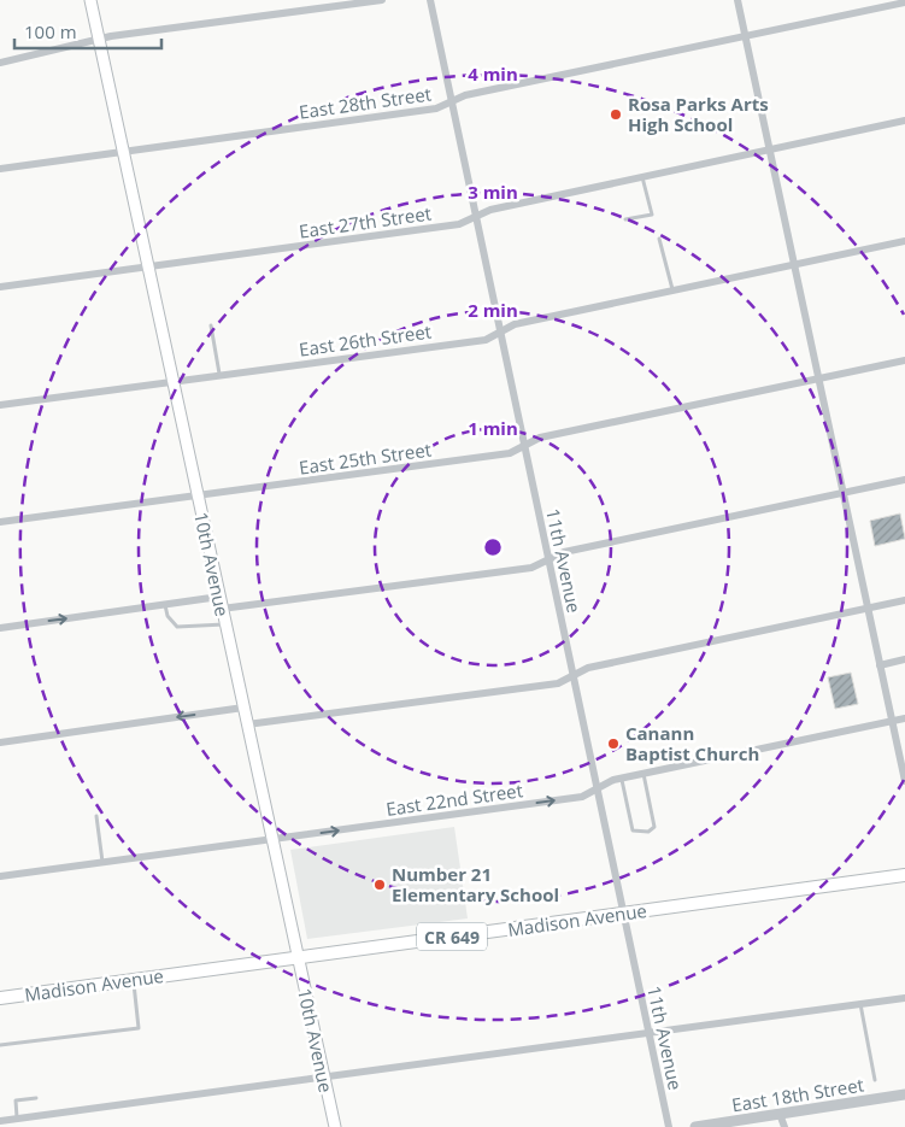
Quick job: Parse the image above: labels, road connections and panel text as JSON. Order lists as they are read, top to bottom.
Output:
{
  "streets": {
    "main road": ["10th Avenue", "Madison Avenue", "CR 649"],
    "street": [
      "East 28th Street",
      "East 27th Street",
      "East 26th Street",
      "East 25th Street",
      "11th Avenue",
      "East 22nd Street",
      "East 18th Street"
    ]
  },
  "crossings": [
    ["East 28th Street", "11th Avenue"],
    ["East 28th Street", "10th Avenue"],
    ["East 27th Street", "11th Avenue"],
    ["East 27th Street", "10th Avenue"],
    ["East 26th Street", "11th Avenue"],
    ["East 26th Street", "10th Avenue"],
    ["East 25th Street", "11th Avenue"],
    ["East 25th Street", "10th Avenue"],
    ["11th Avenue", "East 22nd Street"],
    ["11th Avenue", "Madison Avenue"],
    ["10th Avenue", "East 22nd Street"],
    ["10th Avenue", "Madison Avenue"]
  ],
  "one_way": ["East 22nd Street"],
  "places": ["Rosa Parks Arts High School", "Canann Baptist Church", "Number 21 Elementary School"],
  "scale_bar": "100 m",
  "rings": [
    "4 min",
    "3 min",
    "2 min",
    "1 min"
  ]
}
